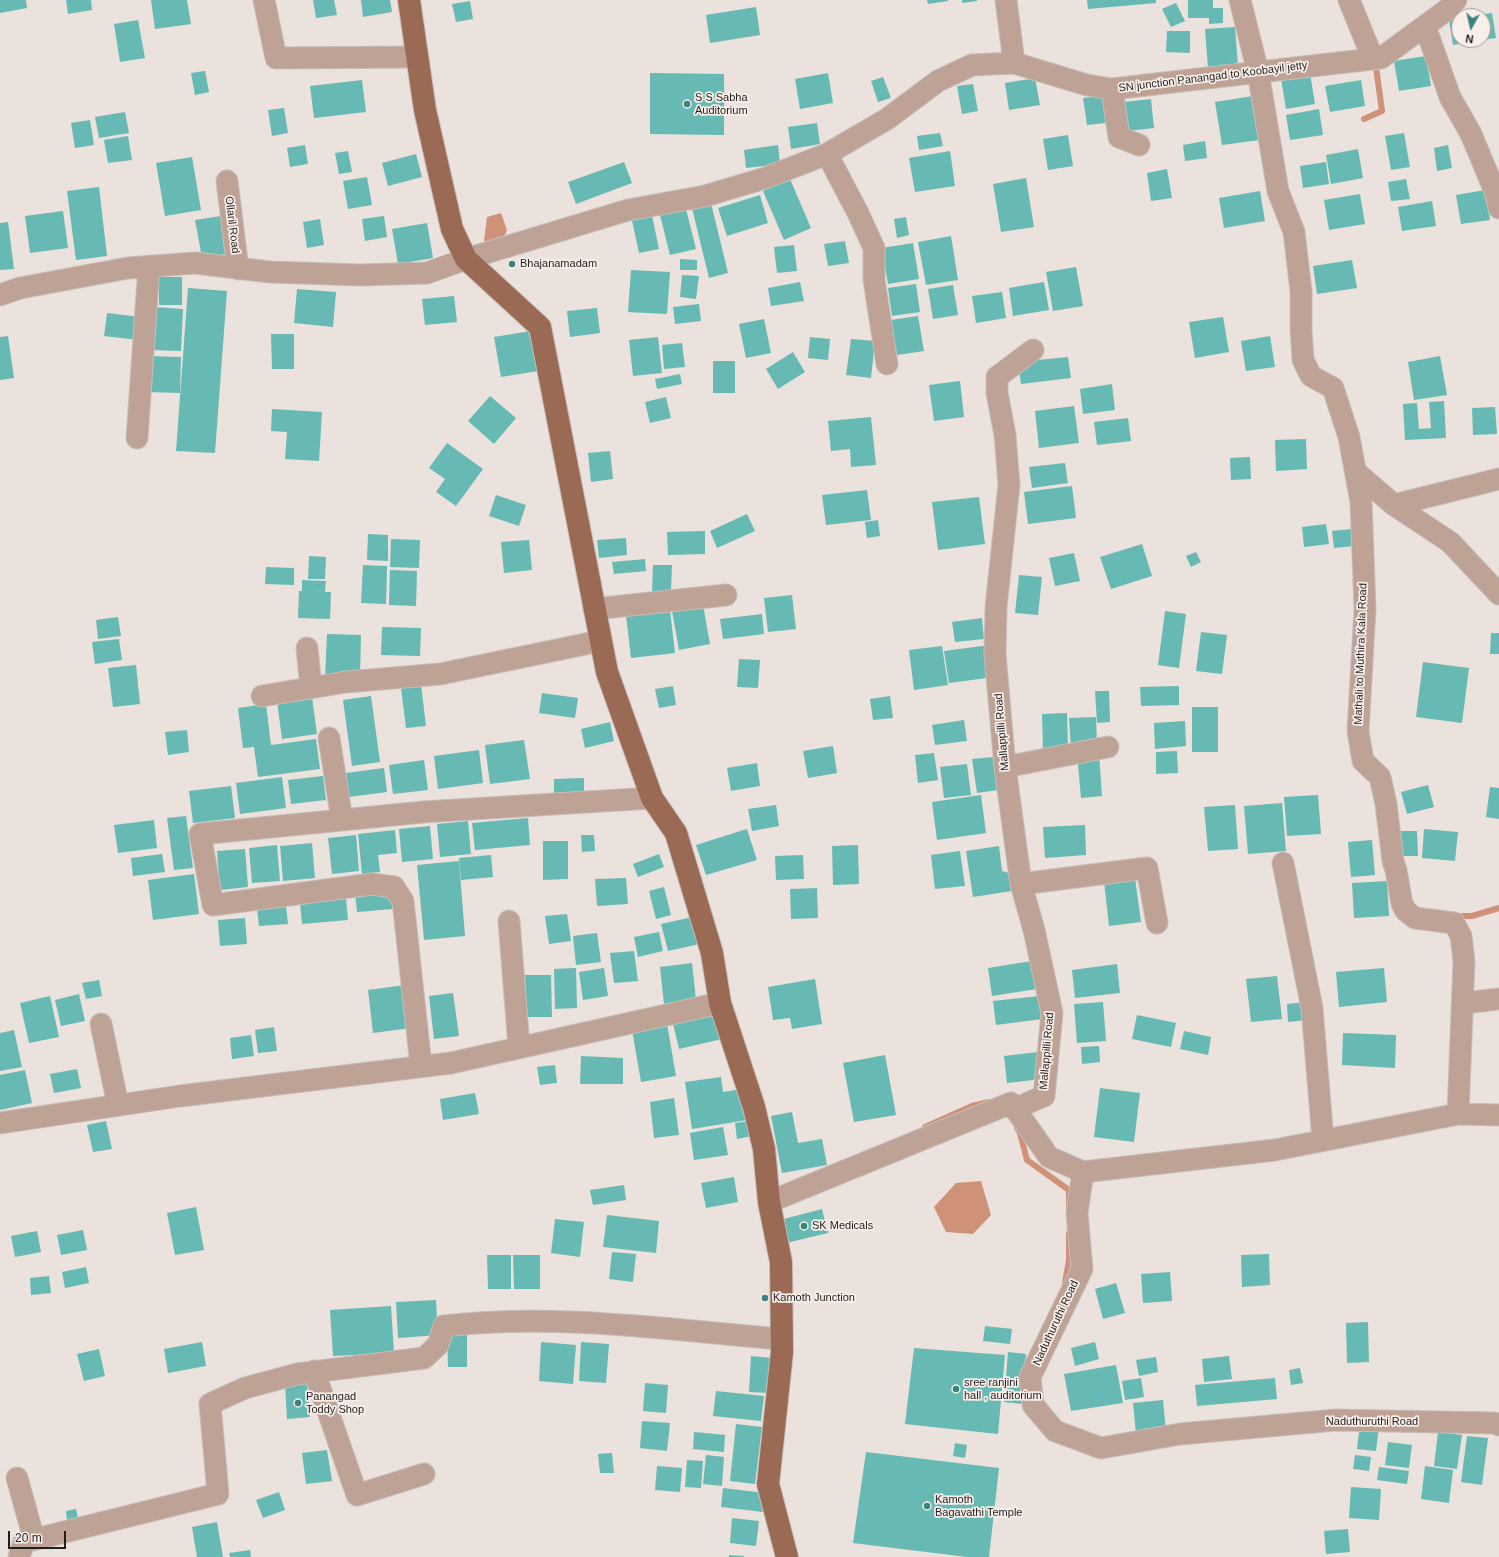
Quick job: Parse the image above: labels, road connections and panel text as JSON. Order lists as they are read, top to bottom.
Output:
{
  "streets": {
    "street": [
      "SN junction Panangad to Koobayil jetty",
      "Ollaril Road",
      "Mathali to Muthira Kala Road",
      "Mallappilli Road",
      "Naduthuruthi Road"
    ]
  },
  "crossings": [
    ["SN junction Panangad to Koobayil jetty", "Ollaril Road"],
    ["SN junction Panangad to Koobayil jetty", "Mathali to Muthira Kala Road"]
  ],
  "places": [
    "S S Sabha Auditorium",
    "Bhajanamadam",
    "SK Medicals",
    "Kamoth Junction",
    "sree ranjini hall , auditorium",
    "Panangad Toddy Shop",
    "Kamoth Bagavathi Temple"
  ],
  "scale_bar": "20 m",
  "north": "bottom"
}
